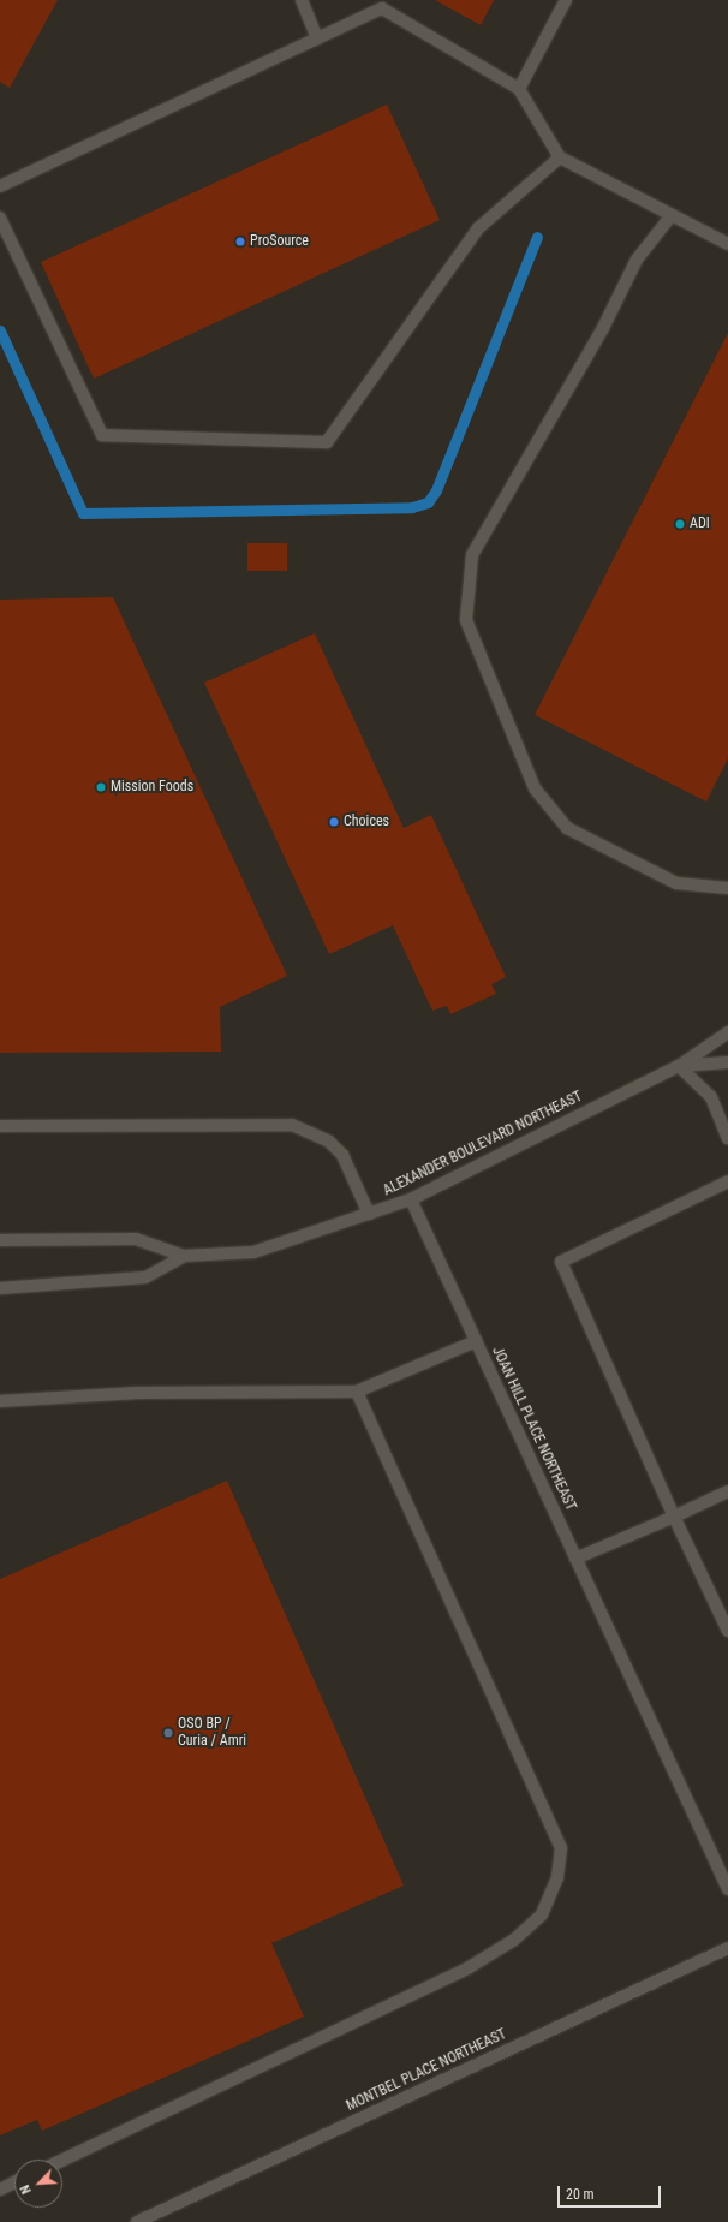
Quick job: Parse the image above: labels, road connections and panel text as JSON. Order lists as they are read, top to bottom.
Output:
{
  "streets": {
    "street": ["ALEXANDER BOULEVARD NORTHEAST", "JOAN HILL PLACE NORTHEAST", "MONTBEL PLACE NORTHEAST"]
  },
  "crossings": [
    ["ALEXANDER BOULEVARD NORTHEAST", "JOAN HILL PLACE NORTHEAST"]
  ],
  "places": [
    "ProSource",
    "ADI",
    "Mission Foods",
    "Choices",
    "OSO BP / Curia / Amri"
  ],
  "scale_bar": "20 m",
  "north": "bottom left"
}
